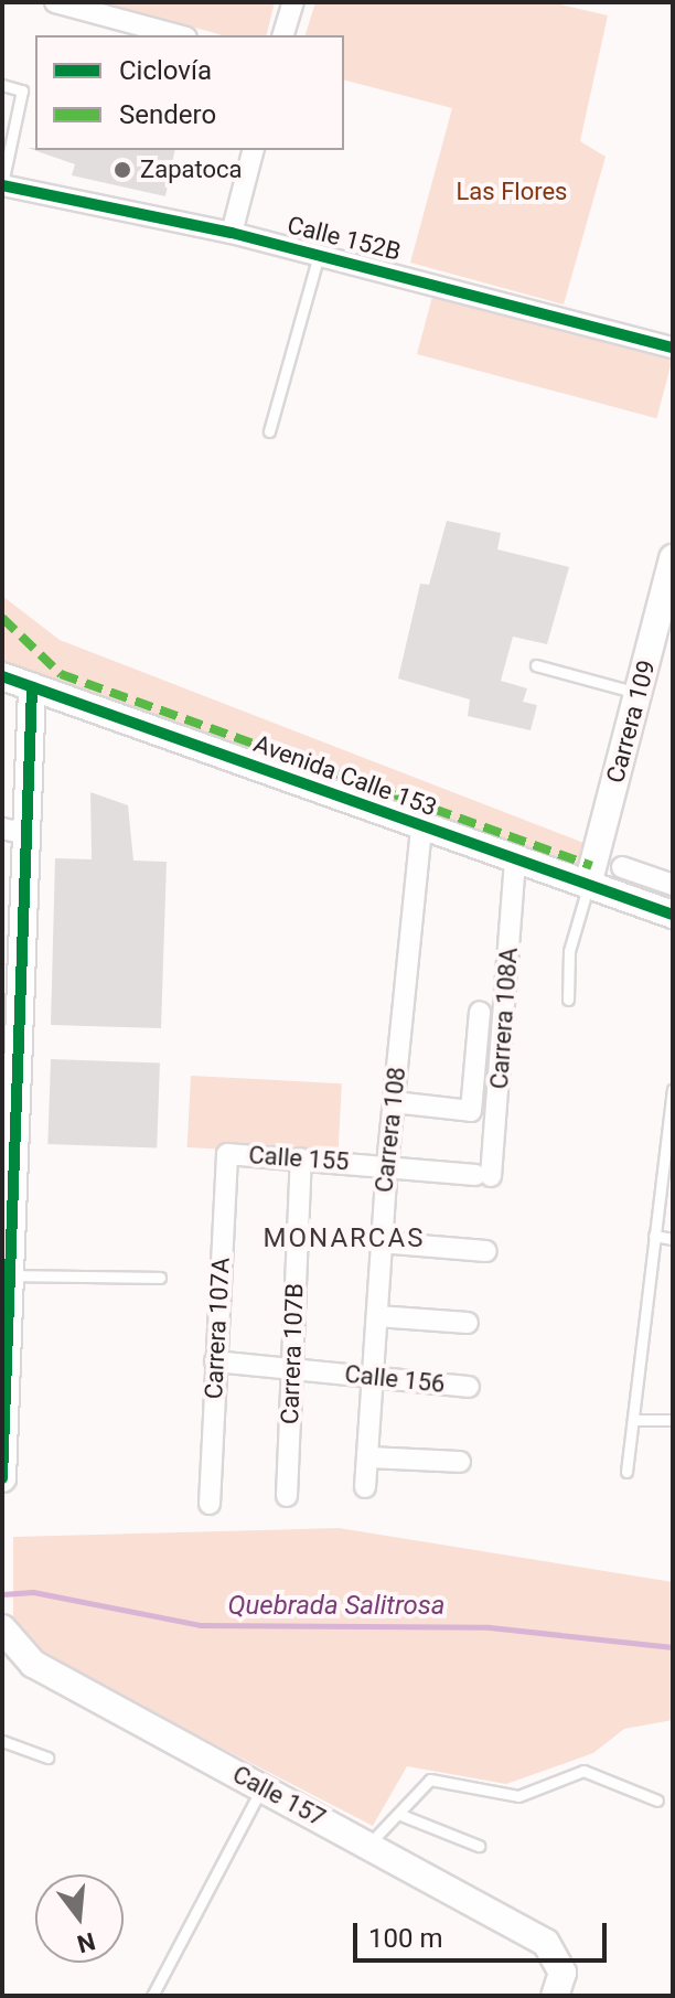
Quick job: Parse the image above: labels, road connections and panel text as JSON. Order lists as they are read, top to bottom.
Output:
{
  "streets": {
    "street": [
      "Calle 152B",
      "Carrera 109",
      "Avenida Calle 153",
      "Carrera 108A",
      "Carrera 108",
      "Calle 155",
      "Carrera 107A",
      "Carrera 107B",
      "Calle 156",
      "Calle 157"
    ]
  },
  "crossings": [
    ["Carrera 109", "Avenida Calle 153"],
    ["Avenida Calle 153", "Carrera 108A"],
    ["Avenida Calle 153", "Carrera 108"],
    ["Carrera 108A", "Calle 155"],
    ["Carrera 108", "Calle 155"],
    ["Carrera 108", "Calle 156"],
    ["Calle 155", "Carrera 107A"],
    ["Calle 155", "Carrera 107B"],
    ["Carrera 107A", "Calle 156"],
    ["Carrera 107B", "Calle 156"]
  ],
  "districts": ["MONARCAS"],
  "water": ["Quebrada Salitrosa"],
  "parks": ["Las Flores"],
  "places": ["Zapatoca"],
  "legend": ["Ciclovía", "Sendero"],
  "scale_bar": "100 m",
  "north": "bottom"
}
